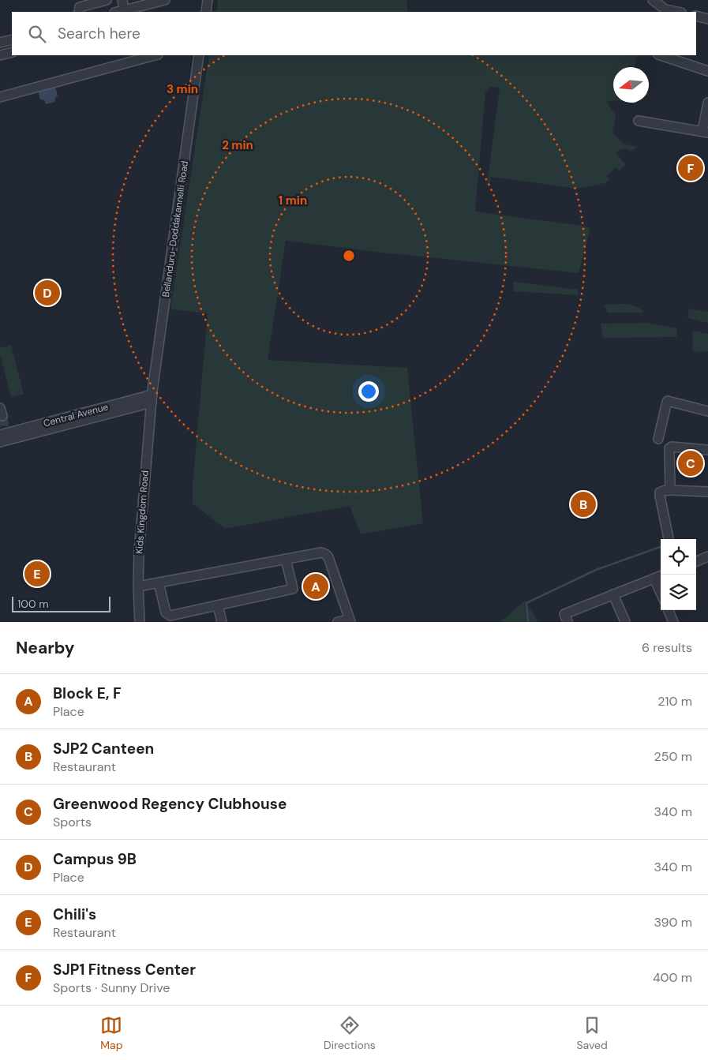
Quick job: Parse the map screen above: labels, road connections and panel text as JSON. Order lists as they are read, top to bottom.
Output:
{
  "streets": {
    "street": ["Bellanduru-Doddakannelli Road", "Central Avenue", "Kids Kingdom Road"]
  },
  "crossings": [
    ["Bellanduru-Doddakannelli Road", "Central Avenue"],
    ["Bellanduru-Doddakannelli Road", "Kids Kingdom Road"],
    ["Central Avenue", "Kids Kingdom Road"]
  ],
  "scale_bar": "100 m",
  "north": "left",
  "page": {
    "search": "Search here",
    "pins": [
      "F",
      "D",
      "C",
      "B",
      "E",
      "A"
    ],
    "scale": "100 m",
    "heading": ["Nearby", "6 results"],
    "list": [
      {
        "mark": "A",
        "name": "Block E, F",
        "note": "Place",
        "value": "210 m"
      },
      {
        "mark": "B",
        "name": "SJP2 Canteen",
        "note": "Restaurant",
        "value": "250 m"
      },
      {
        "mark": "C",
        "name": "Greenwood Regency Clubhouse",
        "note": "Sports",
        "value": "340 m"
      },
      {
        "mark": "D",
        "name": "Campus 9B",
        "note": "Place",
        "value": "340 m"
      },
      {
        "mark": "E",
        "name": "Chili's",
        "note": "Restaurant",
        "value": "390 m"
      },
      {
        "mark": "F",
        "name": "SJP1 Fitness Center",
        "note": "Sports · Sunny Drive",
        "value": "400 m"
      }
    ],
    "nav": ["Map", "Directions", "Saved"]
  },
  "rings": ["3 min", "2 min", "1 min"]
}
